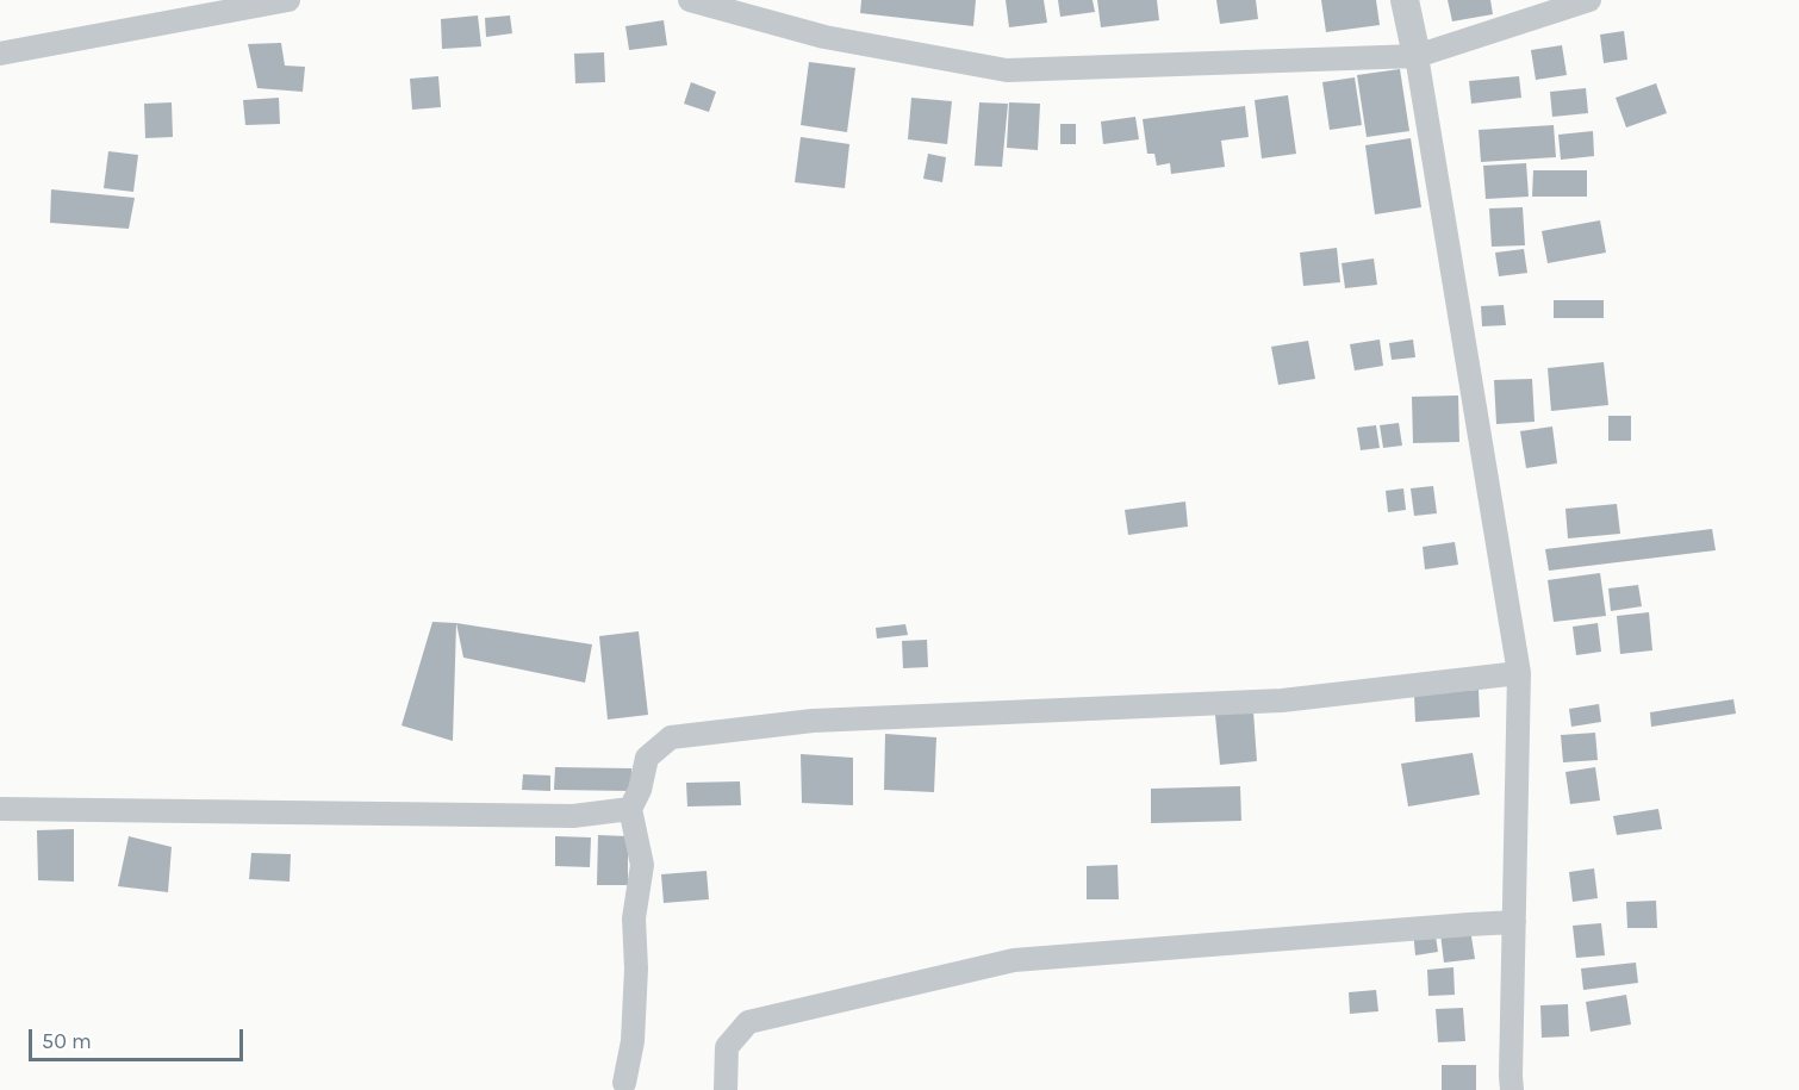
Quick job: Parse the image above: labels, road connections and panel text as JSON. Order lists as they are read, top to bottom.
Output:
{
  "scale_bar": "50 m"
}
